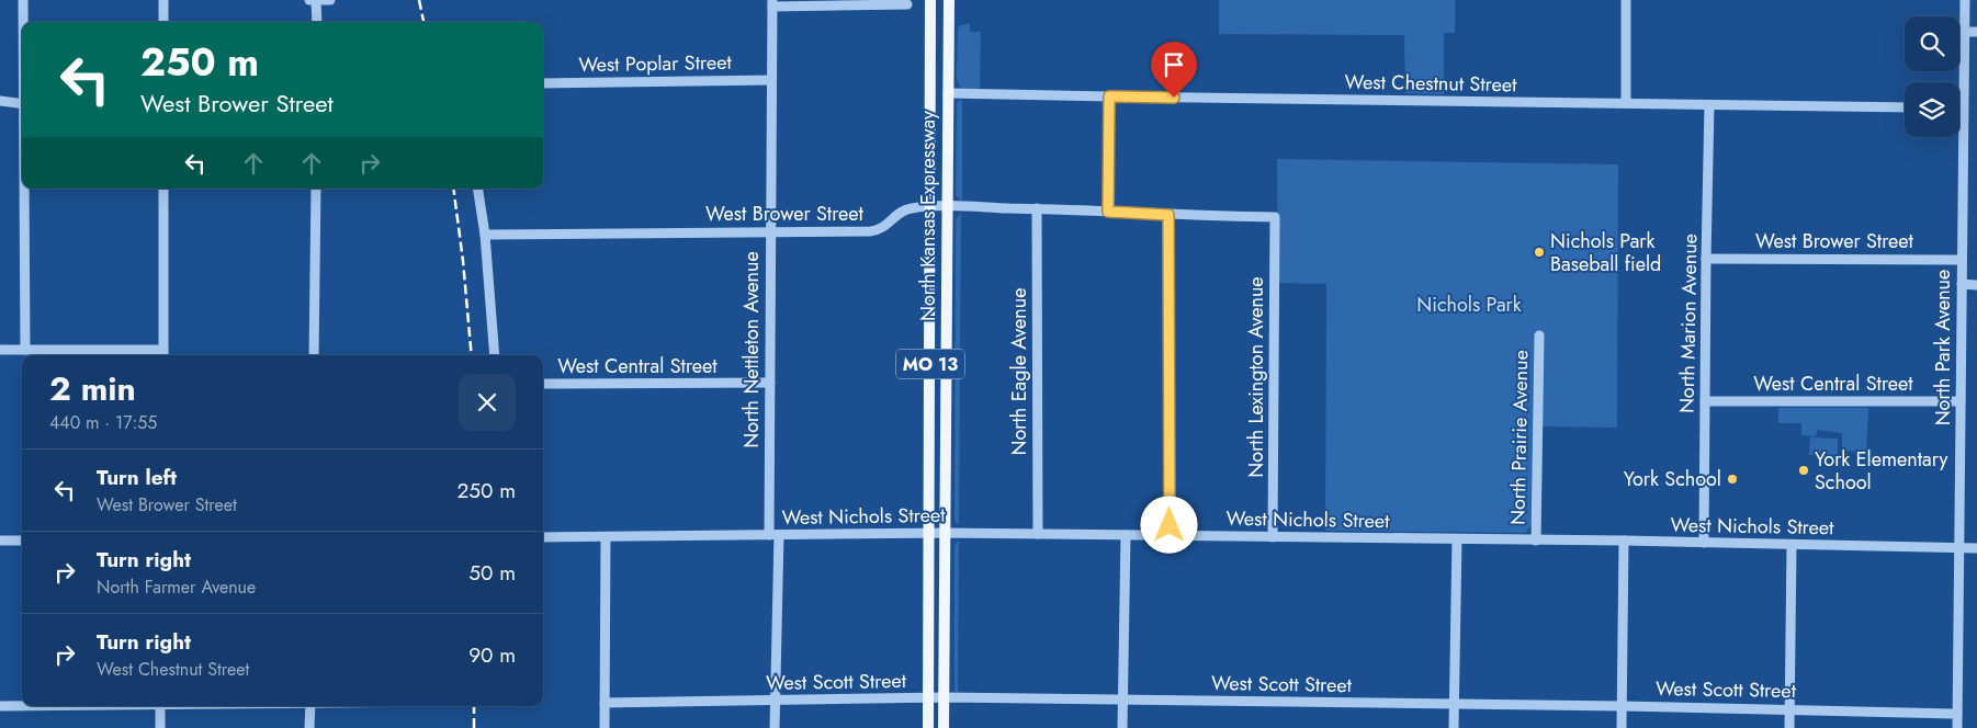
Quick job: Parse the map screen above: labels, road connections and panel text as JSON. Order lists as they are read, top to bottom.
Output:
{
  "streets": {
    "main road": ["North Kansas Expressway", "MO 13"],
    "street": [
      "West Poplar Street",
      "West Chestnut Street",
      "West Brower Street",
      "North Marion Avenue",
      "North Park Avenue",
      "North Nettleton Avenue",
      "West Central Street",
      "North Eagle Avenue",
      "North Lexington Avenue",
      "North Prairie Avenue",
      "West Nichols Street",
      "West Scott Street"
    ]
  },
  "crossings": [
    ["West Poplar Street", "North Nettleton Avenue"],
    ["West Chestnut Street", "North Kansas Expressway"],
    ["West Chestnut Street", "North Marion Avenue"],
    ["West Brower Street", "North Kansas Expressway"],
    ["West Brower Street", "North Marion Avenue"],
    ["West Brower Street", "North Park Avenue"],
    ["West Brower Street", "North Nettleton Avenue"],
    ["West Brower Street", "North Eagle Avenue"],
    ["West Brower Street", "North Lexington Avenue"],
    ["North Kansas Expressway", "West Nichols Street"],
    ["North Kansas Expressway", "West Scott Street"],
    ["North Marion Avenue", "West Central Street"],
    ["North Marion Avenue", "West Nichols Street"],
    ["North Park Avenue", "West Central Street"],
    ["North Park Avenue", "West Nichols Street"],
    ["North Park Avenue", "West Scott Street"],
    ["North Nettleton Avenue", "West Central Street"],
    ["North Nettleton Avenue", "West Nichols Street"],
    ["North Nettleton Avenue", "West Scott Street"],
    ["North Eagle Avenue", "West Nichols Street"],
    ["North Lexington Avenue", "West Nichols Street"],
    ["North Prairie Avenue", "West Nichols Street"]
  ],
  "parks": ["Nichols Park"],
  "places": ["Nichols Park Baseball field", "York Elementary School", "York School"],
  "page": {
    "turn": ["250 m", "West Brower Street"],
    "heading": ["2 min", "440 m · 17:55"],
    "list": [
      {
        "name": "Turn left",
        "note": "West Brower Street",
        "value": "250 m"
      },
      {
        "name": "Turn right",
        "note": "North Farmer Avenue",
        "value": "50 m"
      },
      {
        "name": "Turn right",
        "note": "West Chestnut Street",
        "value": "90 m"
      }
    ]
  }
}
